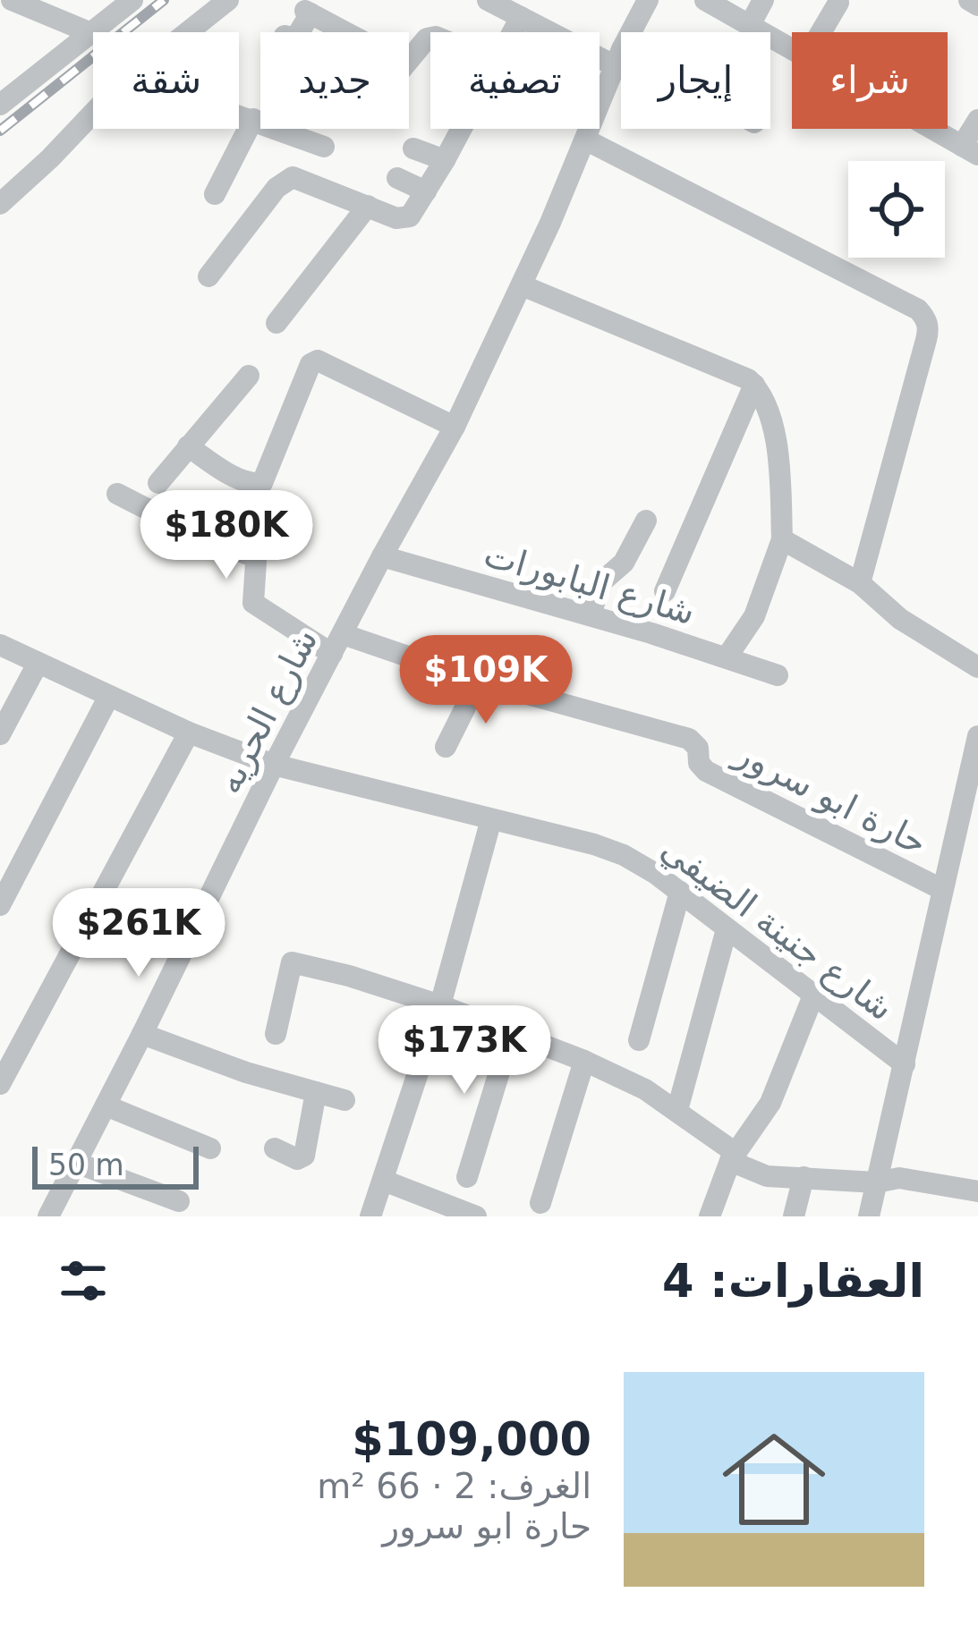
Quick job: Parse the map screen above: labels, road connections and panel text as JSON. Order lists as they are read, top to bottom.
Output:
{
  "streets": {
    "street": [
      "شارع البابورات",
      "شارع الحريه",
      "حارة ابو سرور",
      "شارع جنينة الضيفي"
    ]
  },
  "crossings": [
    ["شارع البابورات", "شارع الحريه"],
    ["شارع الحريه", "حارة ابو سرور"],
    ["شارع الحريه", "شارع جنينة الضيفي"]
  ],
  "scale_bar": "50 m",
  "page": {
    "chip": [
      "شراء",
      "إيجار",
      "تصفية",
      "جديد",
      "شقة"
    ],
    "price": [
      "$180K",
      "$109K",
      "$261K",
      "$173K"
    ],
    "scale": "50 m",
    "heading": "العقارات: 4",
    "list": [
      {
        "name": "$109,000",
        "note": "الغرف: 2 · 66 m² · حارة ابو سرور"
      }
    ]
  }
}
